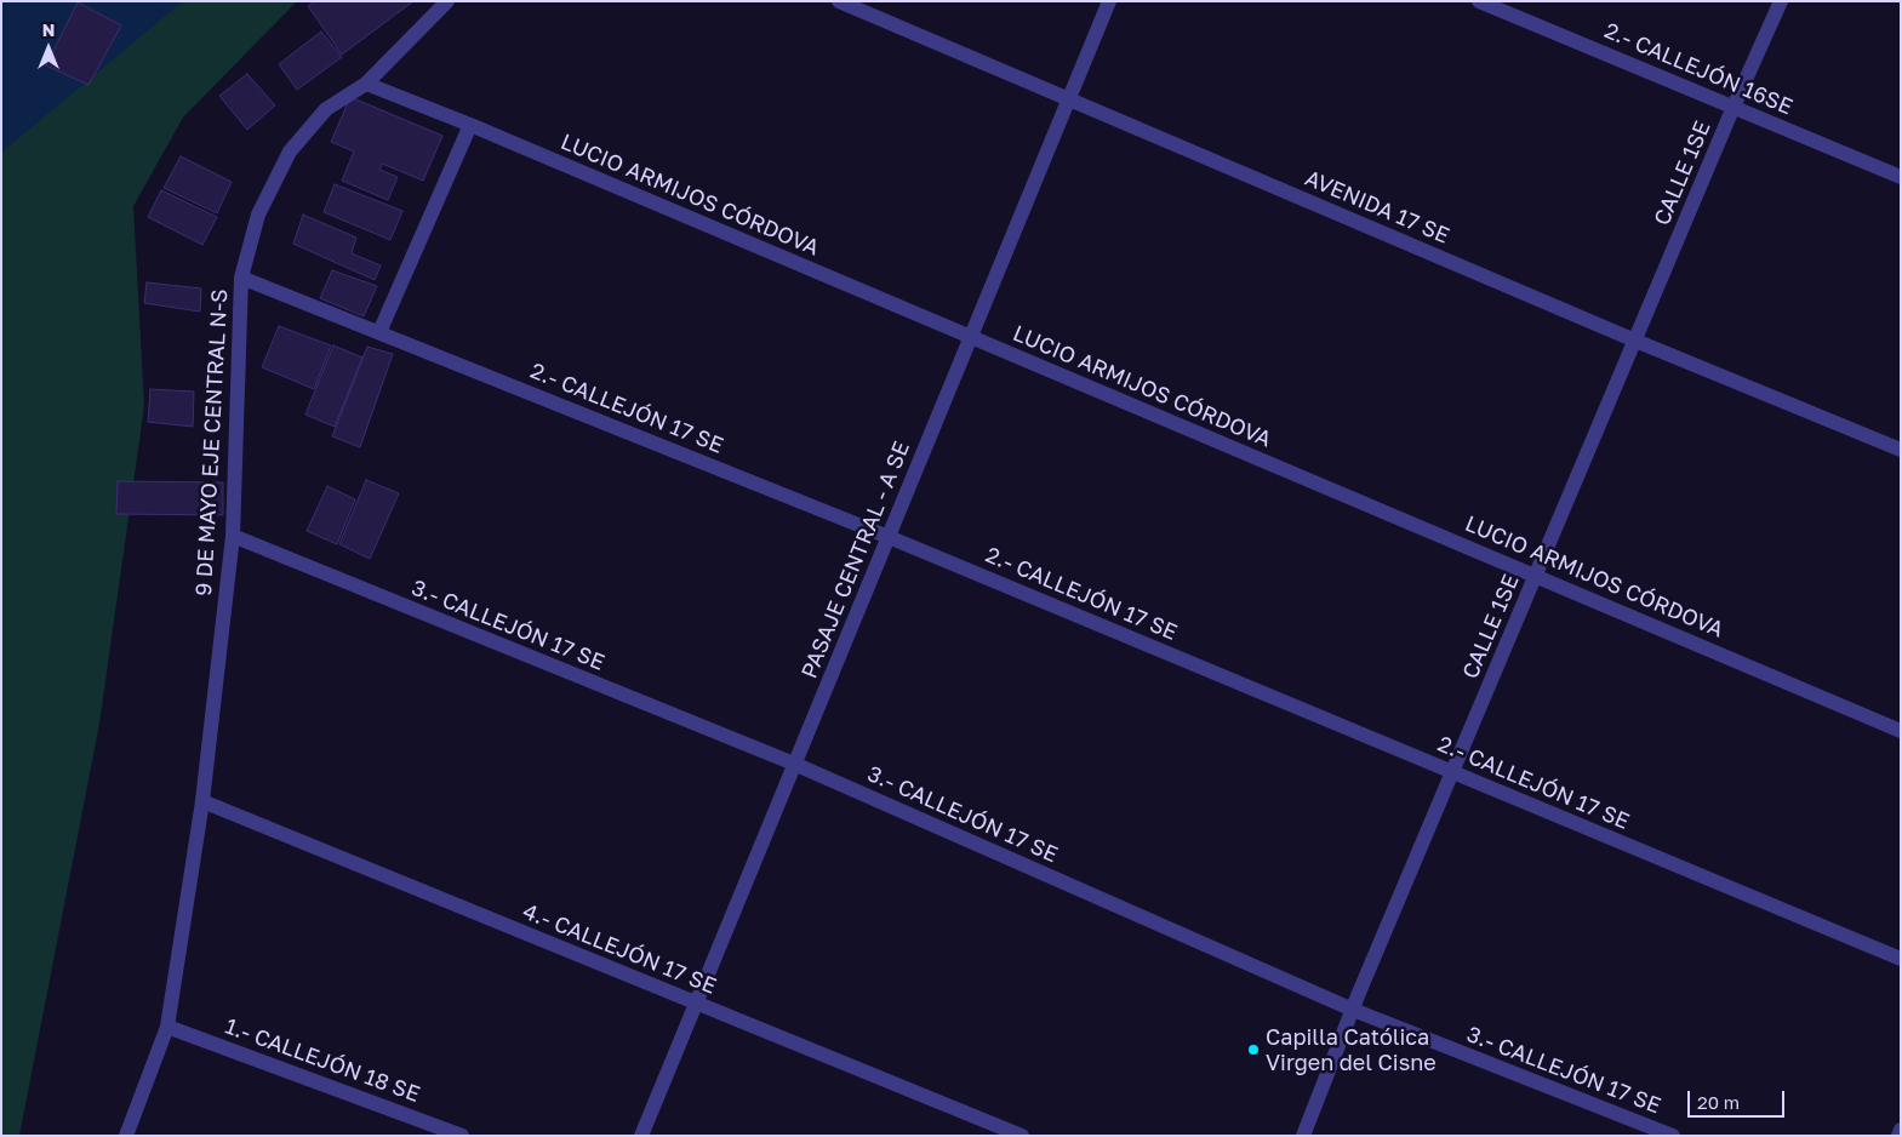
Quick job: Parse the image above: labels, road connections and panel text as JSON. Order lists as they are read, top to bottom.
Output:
{
  "streets": {
    "street": [
      "2.- CALLEJÓN 16SE",
      "CALLE 1SE",
      "LUCIO ARMIJOS CÓRDOVA",
      "AVENIDA 17 SE",
      "2.- CALLEJÓN 17 SE",
      "9 DE MAYO EJE CENTRAL N-S",
      "PASAJE CENTRAL - A SE",
      "3.- CALLEJÓN 17 SE",
      "4.- CALLEJÓN 17 SE",
      "1.- CALLEJÓN 18 SE"
    ]
  },
  "crossings": [
    ["2.- CALLEJÓN 16SE", "CALLE 1SE"],
    ["CALLE 1SE", "LUCIO ARMIJOS CÓRDOVA"],
    ["CALLE 1SE", "AVENIDA 17 SE"],
    ["CALLE 1SE", "2.- CALLEJÓN 17 SE"],
    ["CALLE 1SE", "3.- CALLEJÓN 17 SE"],
    ["LUCIO ARMIJOS CÓRDOVA", "9 DE MAYO EJE CENTRAL N-S"],
    ["LUCIO ARMIJOS CÓRDOVA", "PASAJE CENTRAL - A SE"],
    ["AVENIDA 17 SE", "PASAJE CENTRAL - A SE"],
    ["2.- CALLEJÓN 17 SE", "9 DE MAYO EJE CENTRAL N-S"],
    ["2.- CALLEJÓN 17 SE", "PASAJE CENTRAL - A SE"],
    ["9 DE MAYO EJE CENTRAL N-S", "3.- CALLEJÓN 17 SE"],
    ["9 DE MAYO EJE CENTRAL N-S", "4.- CALLEJÓN 17 SE"],
    ["9 DE MAYO EJE CENTRAL N-S", "1.- CALLEJÓN 18 SE"],
    ["PASAJE CENTRAL - A SE", "3.- CALLEJÓN 17 SE"],
    ["PASAJE CENTRAL - A SE", "4.- CALLEJÓN 17 SE"]
  ],
  "places": ["Capilla Católica Virgen del Cisne"],
  "scale_bar": "20 m",
  "north": "top"
}
